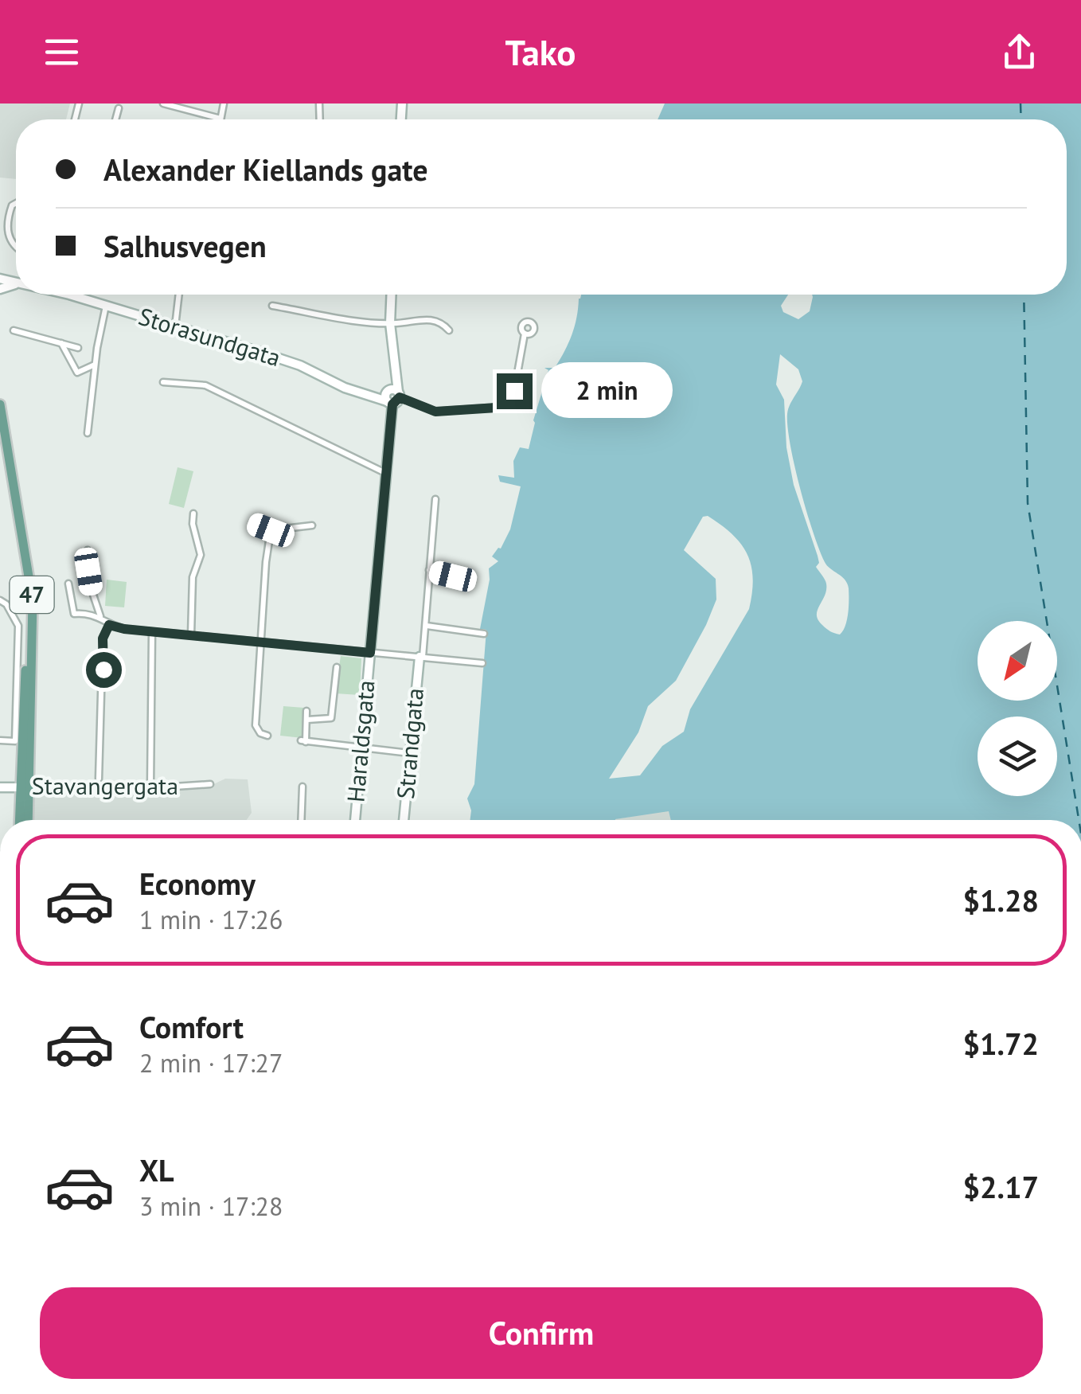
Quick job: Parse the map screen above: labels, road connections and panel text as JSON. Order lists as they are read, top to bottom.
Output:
{
  "streets": {
    "main road": ["47"],
    "street": [
      "Storasundgata",
      "Haraldsgata",
      "Strandgata",
      "Stavangergata"
    ]
  },
  "crossings": [
    ["Storasundgata", "Haraldsgata"],
    ["47", "Stavangergata"]
  ],
  "north": "bottom left",
  "page": {
    "header": "Tako",
    "banner": ["Alexander Kiellands gate", "Salhusvegen"],
    "bubble": "2 min",
    "list": [
      {
        "name": "Economy",
        "note": "1 min · 17:26",
        "value": "$1.28"
      },
      {
        "name": "Comfort",
        "note": "2 min · 17:27",
        "value": "$1.72"
      },
      {
        "name": "XL",
        "note": "3 min · 17:28",
        "value": "$2.17"
      }
    ],
    "buttons": "Confirm"
  }
}
